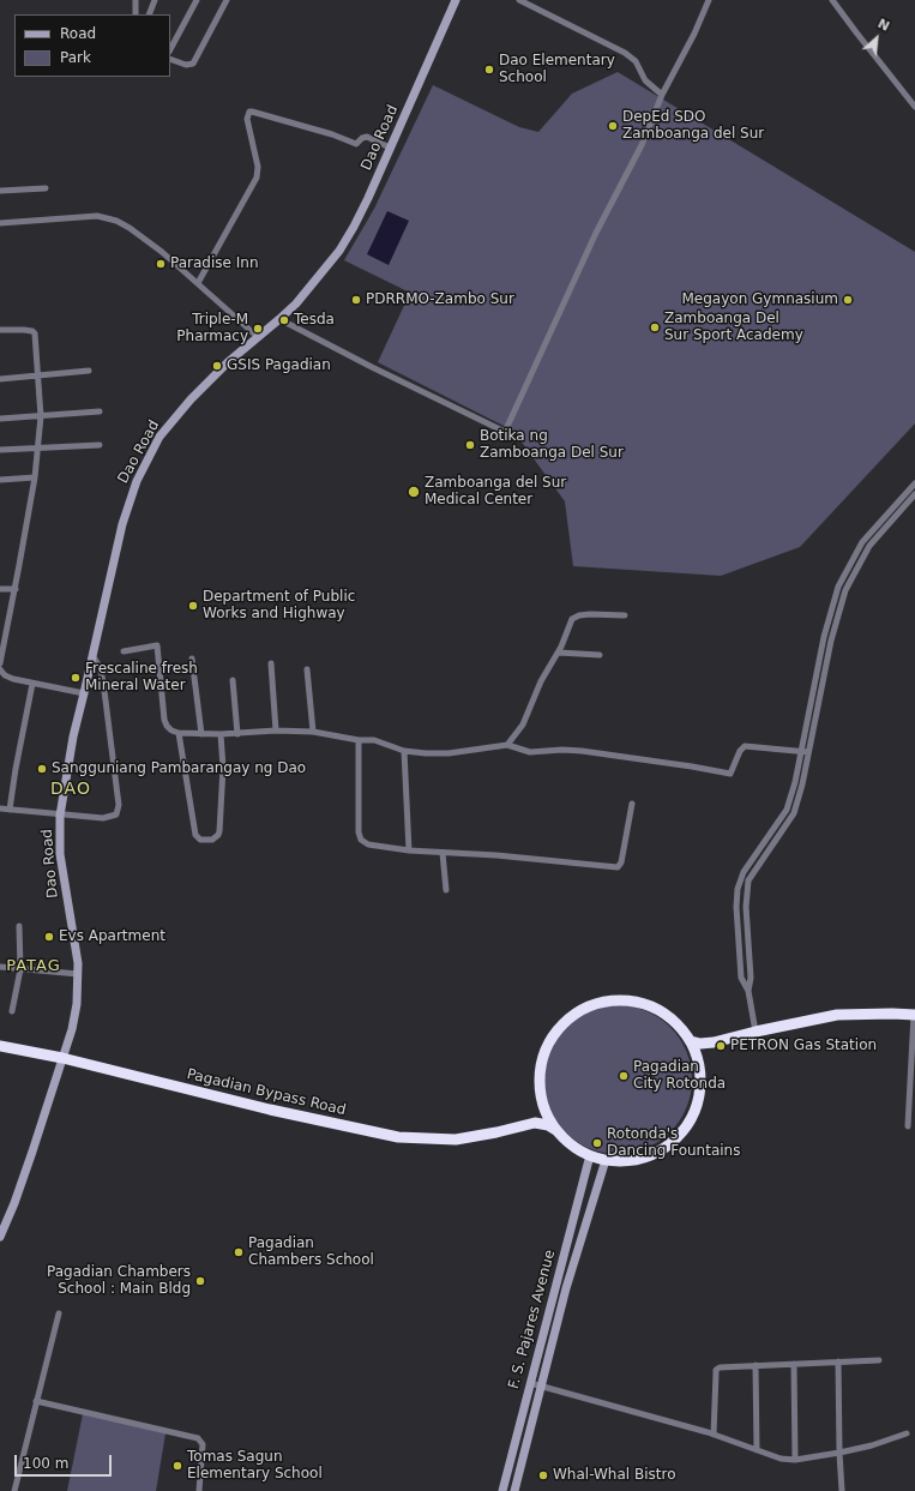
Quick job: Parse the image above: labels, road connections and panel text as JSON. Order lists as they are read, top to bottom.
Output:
{
  "streets": {
    "highway": ["Pagadian Bypass Road"],
    "street": ["Dao Road", "F. S. Pajares Avenue"]
  },
  "crossings": [
    ["Dao Road", "Pagadian Bypass Road"],
    ["Pagadian Bypass Road", "F. S. Pajares Avenue"]
  ],
  "districts": ["DAO", "PATAG"],
  "places": [
    "Dao Elementary School",
    "DepEd SDO Zamboanga del Sur",
    "Paradise Inn",
    "PDRRMO-Zambo Sur",
    "Megayon Gymnasium",
    "Tesda",
    "Zamboanga Del Sur Sport Academy",
    "Triple-M Pharmacy",
    "GSIS Pagadian",
    "Botika ng Zamboanga Del Sur",
    "Zamboanga del Sur Medical Center",
    "Department of Public Works and Highway",
    "Frescaline fresh Mineral Water",
    "Sangguniang Pambarangay ng Dao",
    "Evs Apartment",
    "PETRON Gas Station",
    "Pagadian City Rotonda",
    "Rotonda's Dancing Fountains",
    "Pagadian Chambers School",
    "Pagadian Chambers School : Main Bldg",
    "Tomas Sagun Elementary School",
    "Whal-Whal Bistro"
  ],
  "legend": ["Road", "Park"],
  "scale_bar": "100 m",
  "north": "top right"
}
